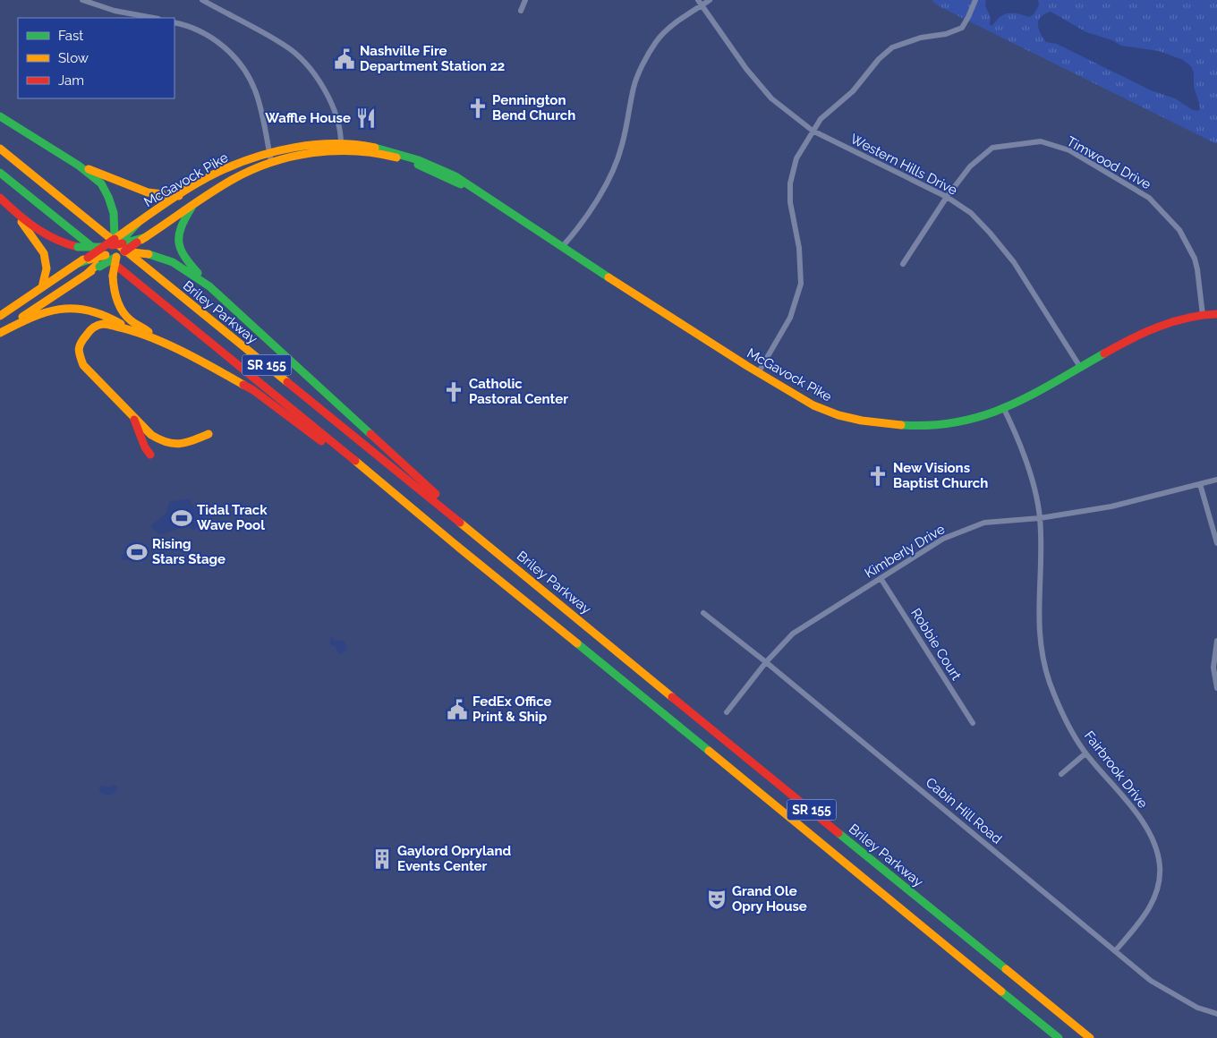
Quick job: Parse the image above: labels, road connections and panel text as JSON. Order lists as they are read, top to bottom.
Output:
{
  "streets": {
    "main road": ["McGavock Pike", "Briley Parkway", "SR 155"],
    "street": [
      "Timwood Drive",
      "Western Hills Drive",
      "Kimberly Drive",
      "Robbie Court",
      "Fairbrook Drive",
      "Cabin Hill Road"
    ]
  },
  "crossings": [
    ["Timwood Drive", "Western Hills Drive"],
    ["Timwood Drive", "McGavock Pike"],
    ["Western Hills Drive", "McGavock Pike"],
    ["McGavock Pike", "Fairbrook Drive"],
    ["Kimberly Drive", "Robbie Court"],
    ["Kimberly Drive", "Fairbrook Drive"],
    ["Kimberly Drive", "Cabin Hill Road"],
    ["Fairbrook Drive", "Cabin Hill Road"]
  ],
  "places": {
    "public building": ["Nashville Fire Department Station 22", "FedEx Office Print & Ship"],
    "church": ["Pennington Bend Church", "Catholic Pastoral Center", "New Visions Baptist Church"],
    "restaurant": ["Waffle House"],
    "sports": ["Tidal Track Wave Pool", "Rising Stars Stage"],
    "building": ["Gaylord Opryland Events Center"],
    "theatre": ["Grand Ole Opry House"]
  },
  "legend": ["Fast", "Slow", "Jam"]
}
